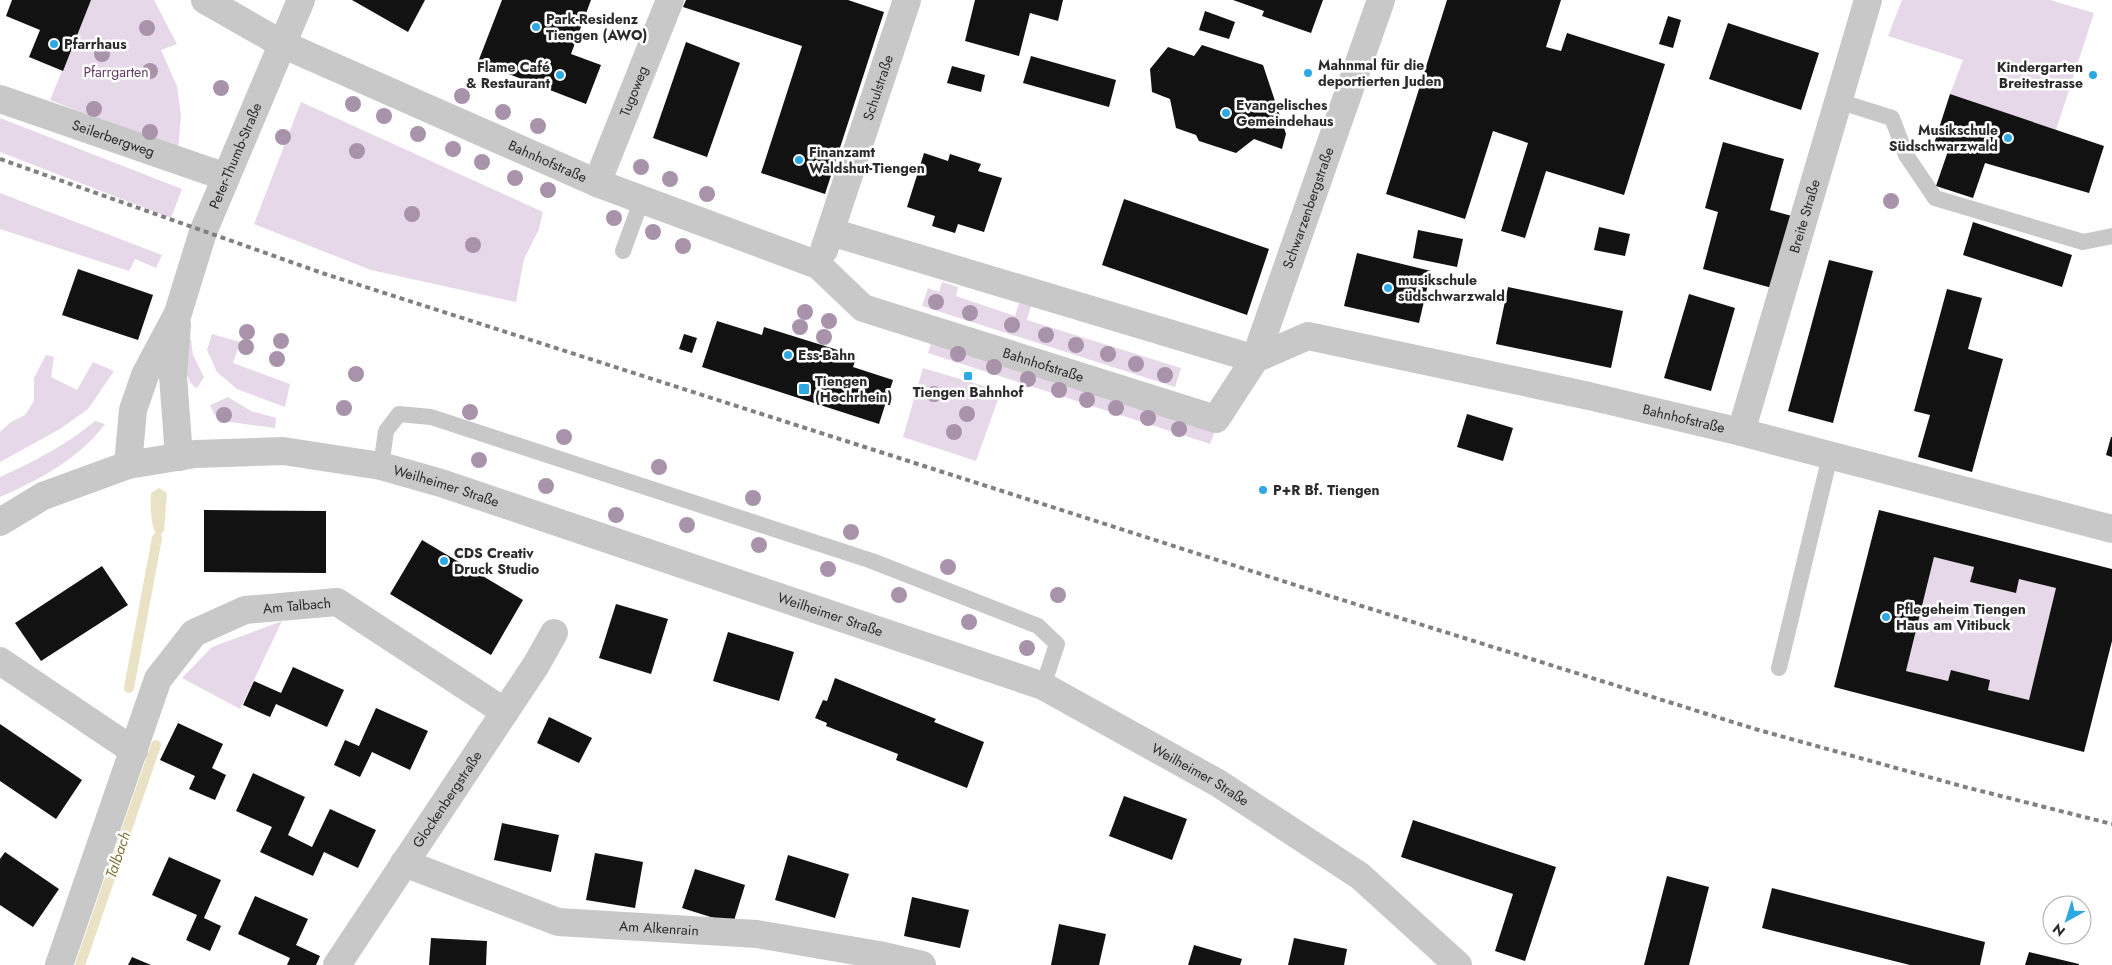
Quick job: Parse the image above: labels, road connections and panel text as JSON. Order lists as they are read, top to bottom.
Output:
{
  "streets": {
    "street": [
      "Schulstraße",
      "Tugoweg",
      "Seilerbergweg",
      "Peter-Thumb-Straße",
      "Bahnhofstraße",
      "Schwarzenbergstraße",
      "Breite Straße",
      "Weilheimer Straße",
      "Am Talbach",
      "Glockenbergstraße",
      "Am Alkenrain"
    ]
  },
  "crossings": [
    ["Tugoweg", "Bahnhofstraße"],
    ["Seilerbergweg", "Peter-Thumb-Straße"],
    ["Peter-Thumb-Straße", "Bahnhofstraße"],
    ["Peter-Thumb-Straße", "Weilheimer Straße"],
    ["Bahnhofstraße", "Schwarzenbergstraße"],
    ["Bahnhofstraße", "Breite Straße"],
    ["Am Talbach", "Glockenbergstraße"],
    ["Glockenbergstraße", "Am Alkenrain"]
  ],
  "water": ["Talbach"],
  "parks": ["Pfarrgarten"],
  "places": {
    "other": [
      "Park-Residenz Tiengen (AWO)",
      "Pfarrhaus",
      "Mahnmal für die deportierten Juden",
      "Flame Café & Restaurant",
      "Kindergarten Breitestrasse",
      "Evangelisches Gemeindehaus",
      "Musikschule Südschwarzwald",
      "Finanzamt Waldshut-Tiengen",
      "musikschule südschwarzwald",
      "Ess-Bahn",
      "P+R Bf. Tiengen",
      "CDS Creativ Druck Studio",
      "Pflegeheim Tiengen Haus am Vitibuck"
    ],
    "transit": ["Tiengen Bahnhof", "Tiengen (Hochrhein)"]
  },
  "north": "bottom left"
}
